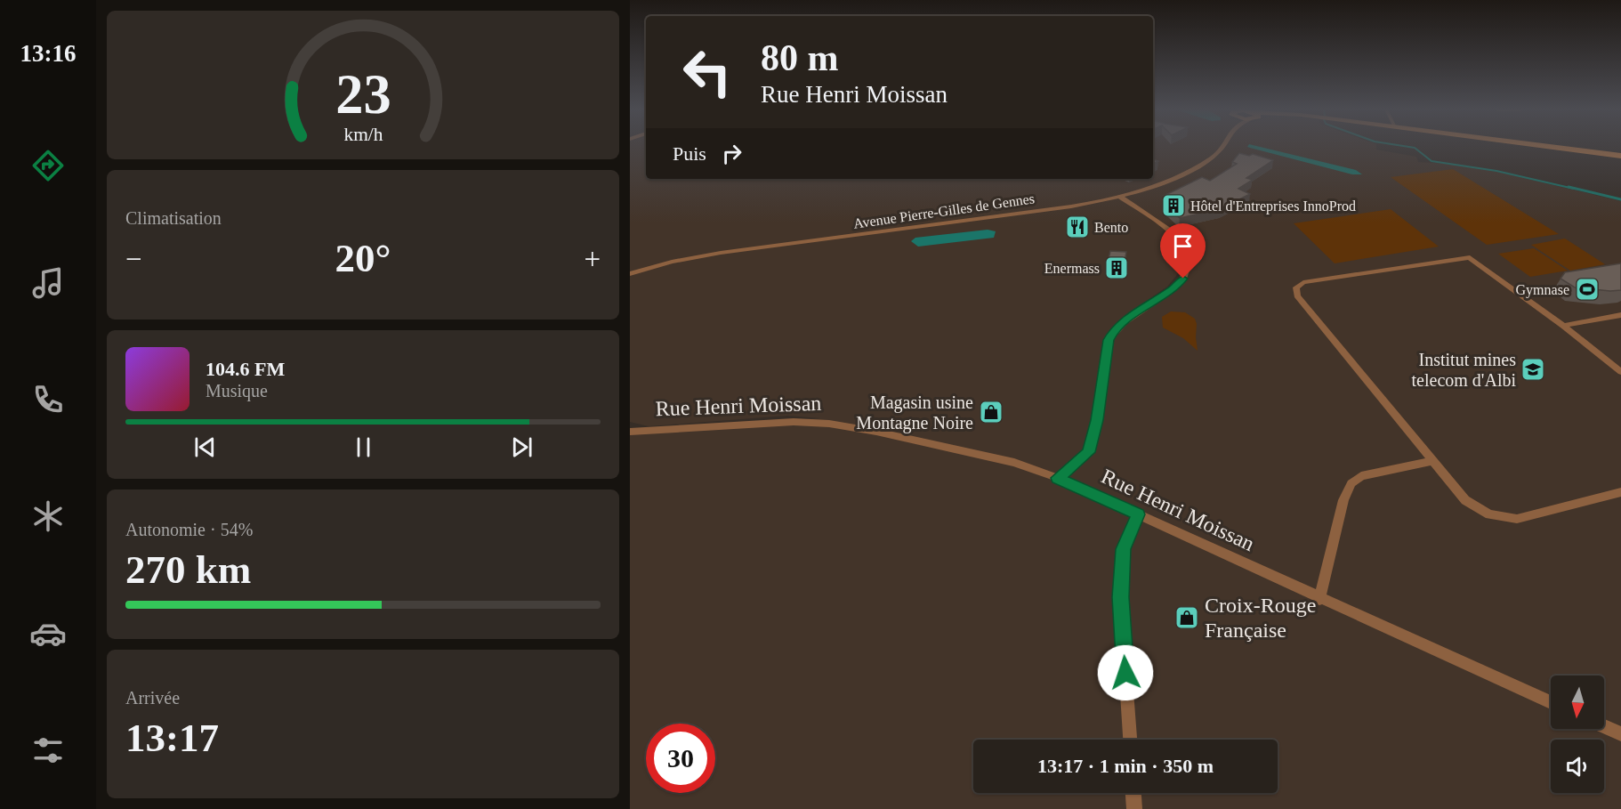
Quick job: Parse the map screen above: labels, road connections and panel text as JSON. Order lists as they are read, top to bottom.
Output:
{
  "streets": {
    "street": ["Avenue Pierre-Gilles de Gennes", "Rue Henri Moissan"]
  },
  "places": {
    "building": ["Hôtel d'Entreprises InnoProd", "Enermass"],
    "restaurant": ["Bento"],
    "sports": ["Gymnase"],
    "school or university": ["Institut mines telecom d'Albi"],
    "shop": ["Magasin usine Montagne Noire", "Croix-Rouge Française"]
  },
  "north": "bottom",
  "page": {
    "tabs": "13:16",
    "turn": ["80 m", "Rue Henri Moissan"],
    "then": "Puis",
    "tile": [
      "Climatisation",
      ["Autonomie · 54%", "270 km"],
      ["Arrivée", "13:17"]
    ],
    "heat": ["−", "20°", "+"],
    "song": ["104.6 FM", "Musique"],
    "limit": "30",
    "trip": "13:17 · 1 min · 350 m",
    "gauge": ["23", "km/h"]
  }
}
